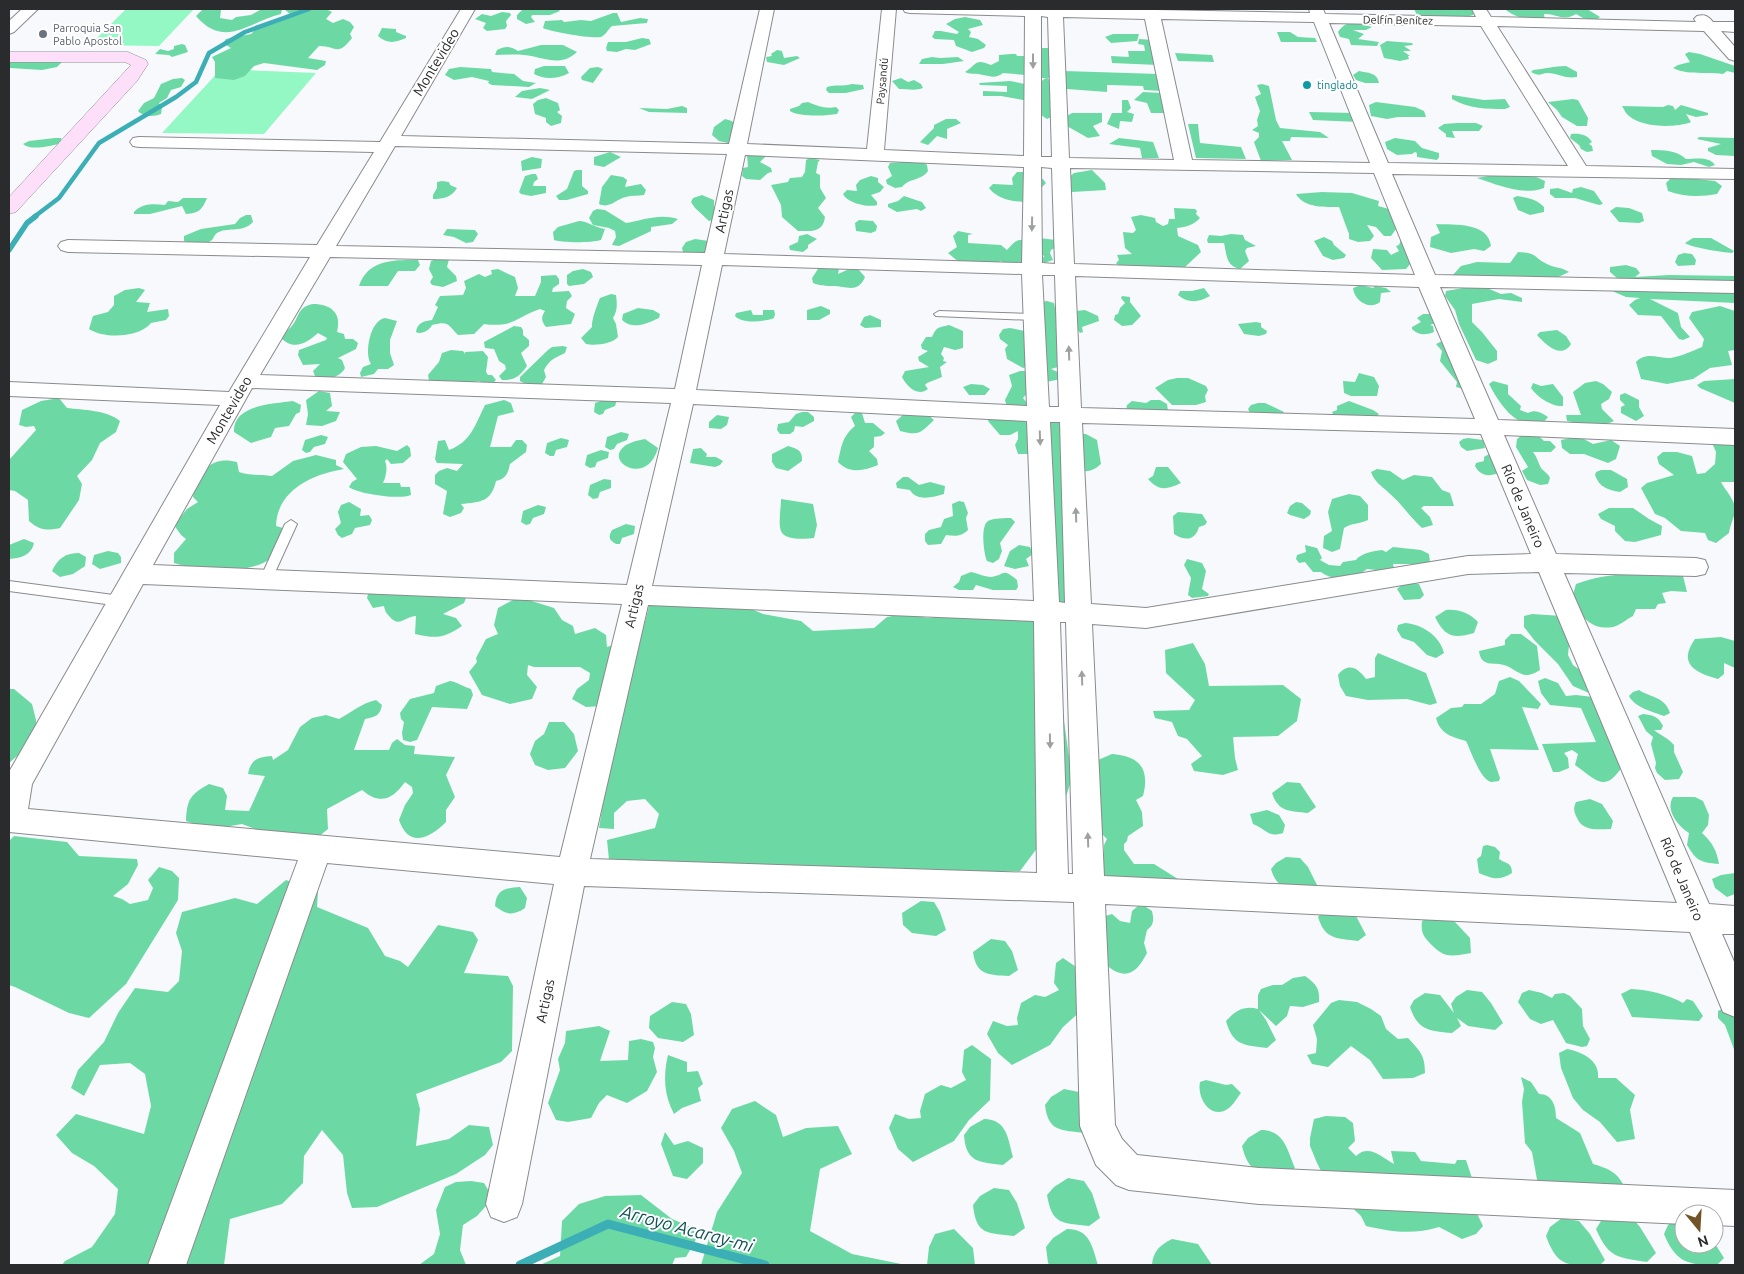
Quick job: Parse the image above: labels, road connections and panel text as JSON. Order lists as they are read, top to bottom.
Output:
{
  "streets": {
    "street": [
      "Delfín Benítez",
      "Montevideo",
      "Paysandú",
      "Artigas",
      "Río de Janeiro"
    ]
  },
  "crossings": [
    ["Delfín Benítez", "Río de Janeiro"]
  ],
  "water": ["Arroyo Acaray-mi"],
  "places": ["Parroquia San Pablo Apostol", "tinglado"],
  "north": "bottom"
}
